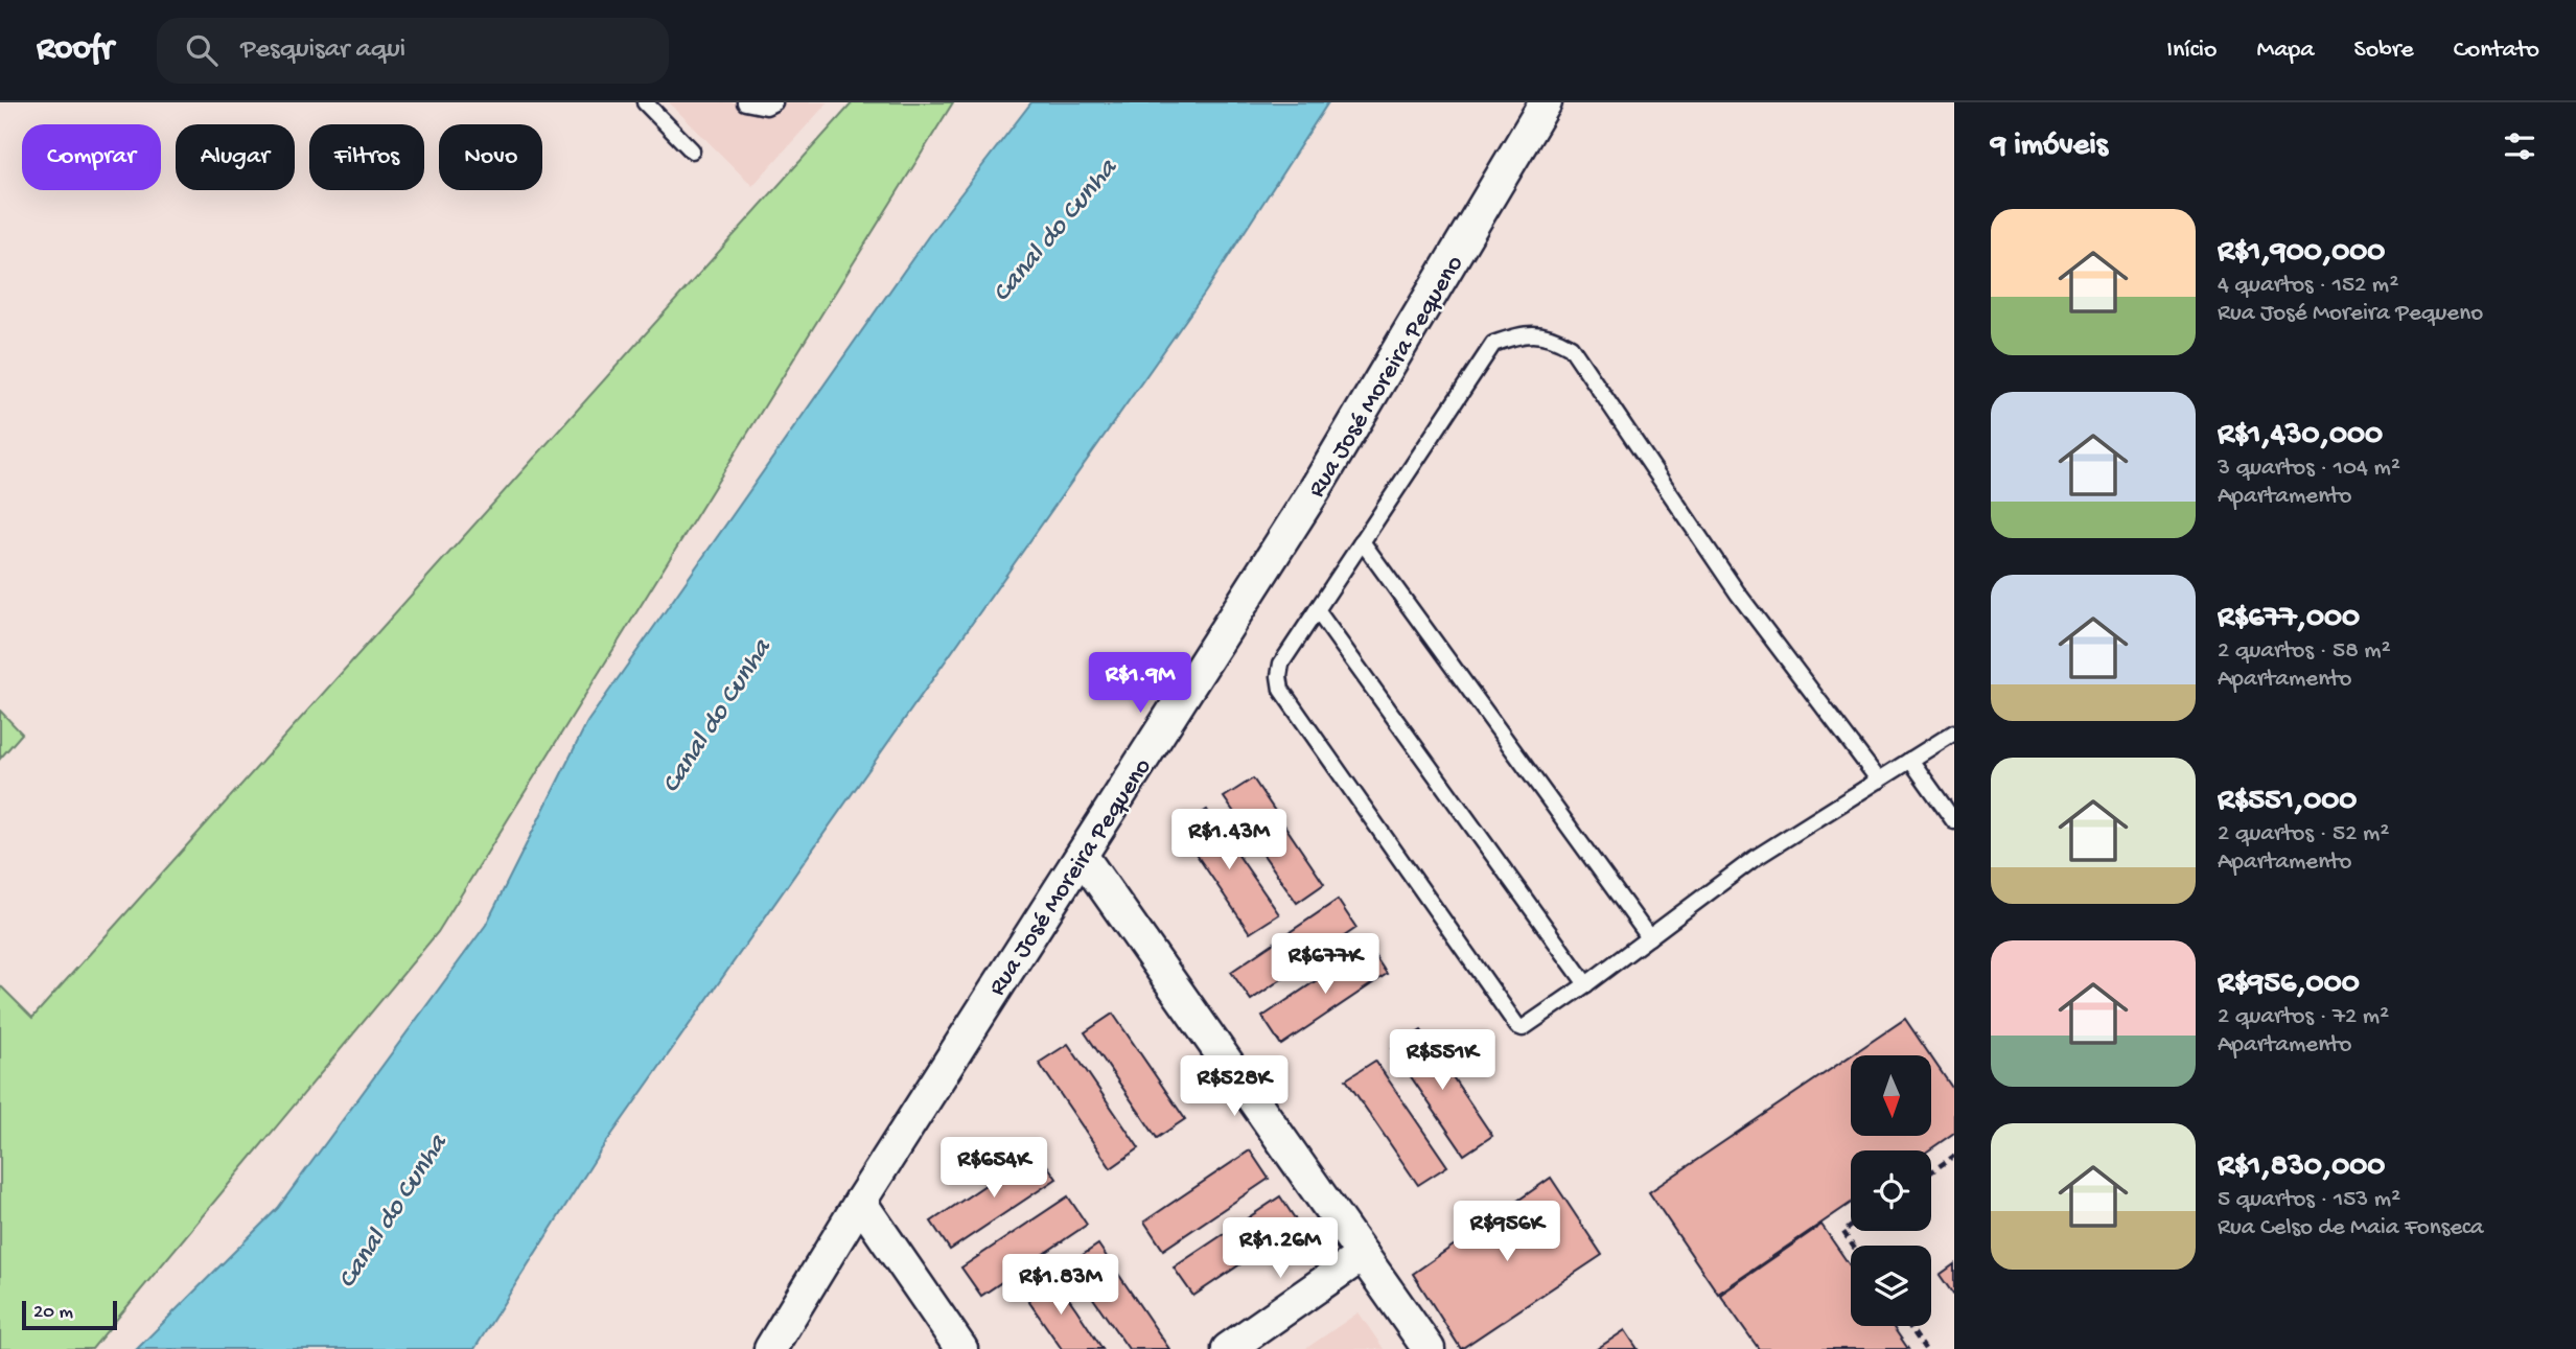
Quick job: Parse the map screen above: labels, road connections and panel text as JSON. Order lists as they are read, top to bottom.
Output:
{
  "streets": {
    "street": ["Rua José Moreira Pequeno"]
  },
  "water": ["Canal do Cunha"],
  "scale_bar": "20 m",
  "north": "bottom",
  "page": {
    "header": "Roofr",
    "search": "Pesquisar aqui",
    "nav": [
      "Início",
      "Mapa",
      "Sobre",
      "Contato"
    ],
    "heading": "9 imóveis",
    "chip": [
      "Comprar",
      "Alugar",
      "Filtros",
      "Novo"
    ],
    "list": [
      {
        "name": "R$1,900,000",
        "note": "4 quartos · 152 m² · Rua José Moreira Pequeno"
      },
      {
        "name": "R$1,430,000",
        "note": "3 quartos · 104 m² · Apartamento"
      },
      {
        "name": "R$677,000",
        "note": "2 quartos · 58 m² · Apartamento"
      },
      {
        "name": "R$551,000",
        "note": "2 quartos · 52 m² · Apartamento"
      },
      {
        "name": "R$956,000",
        "note": "2 quartos · 72 m² · Apartamento"
      },
      {
        "name": "R$1,830,000",
        "note": "5 quartos · 153 m² · Rua Celso de Maia Fonseca"
      }
    ],
    "price": [
      "R$1.9M",
      "R$1.43M",
      "R$677K",
      "R$551K",
      "R$528K",
      "R$654K",
      "R$956K",
      "R$1.26M",
      "R$1.83M"
    ],
    "scale": "20 m"
  }
}
